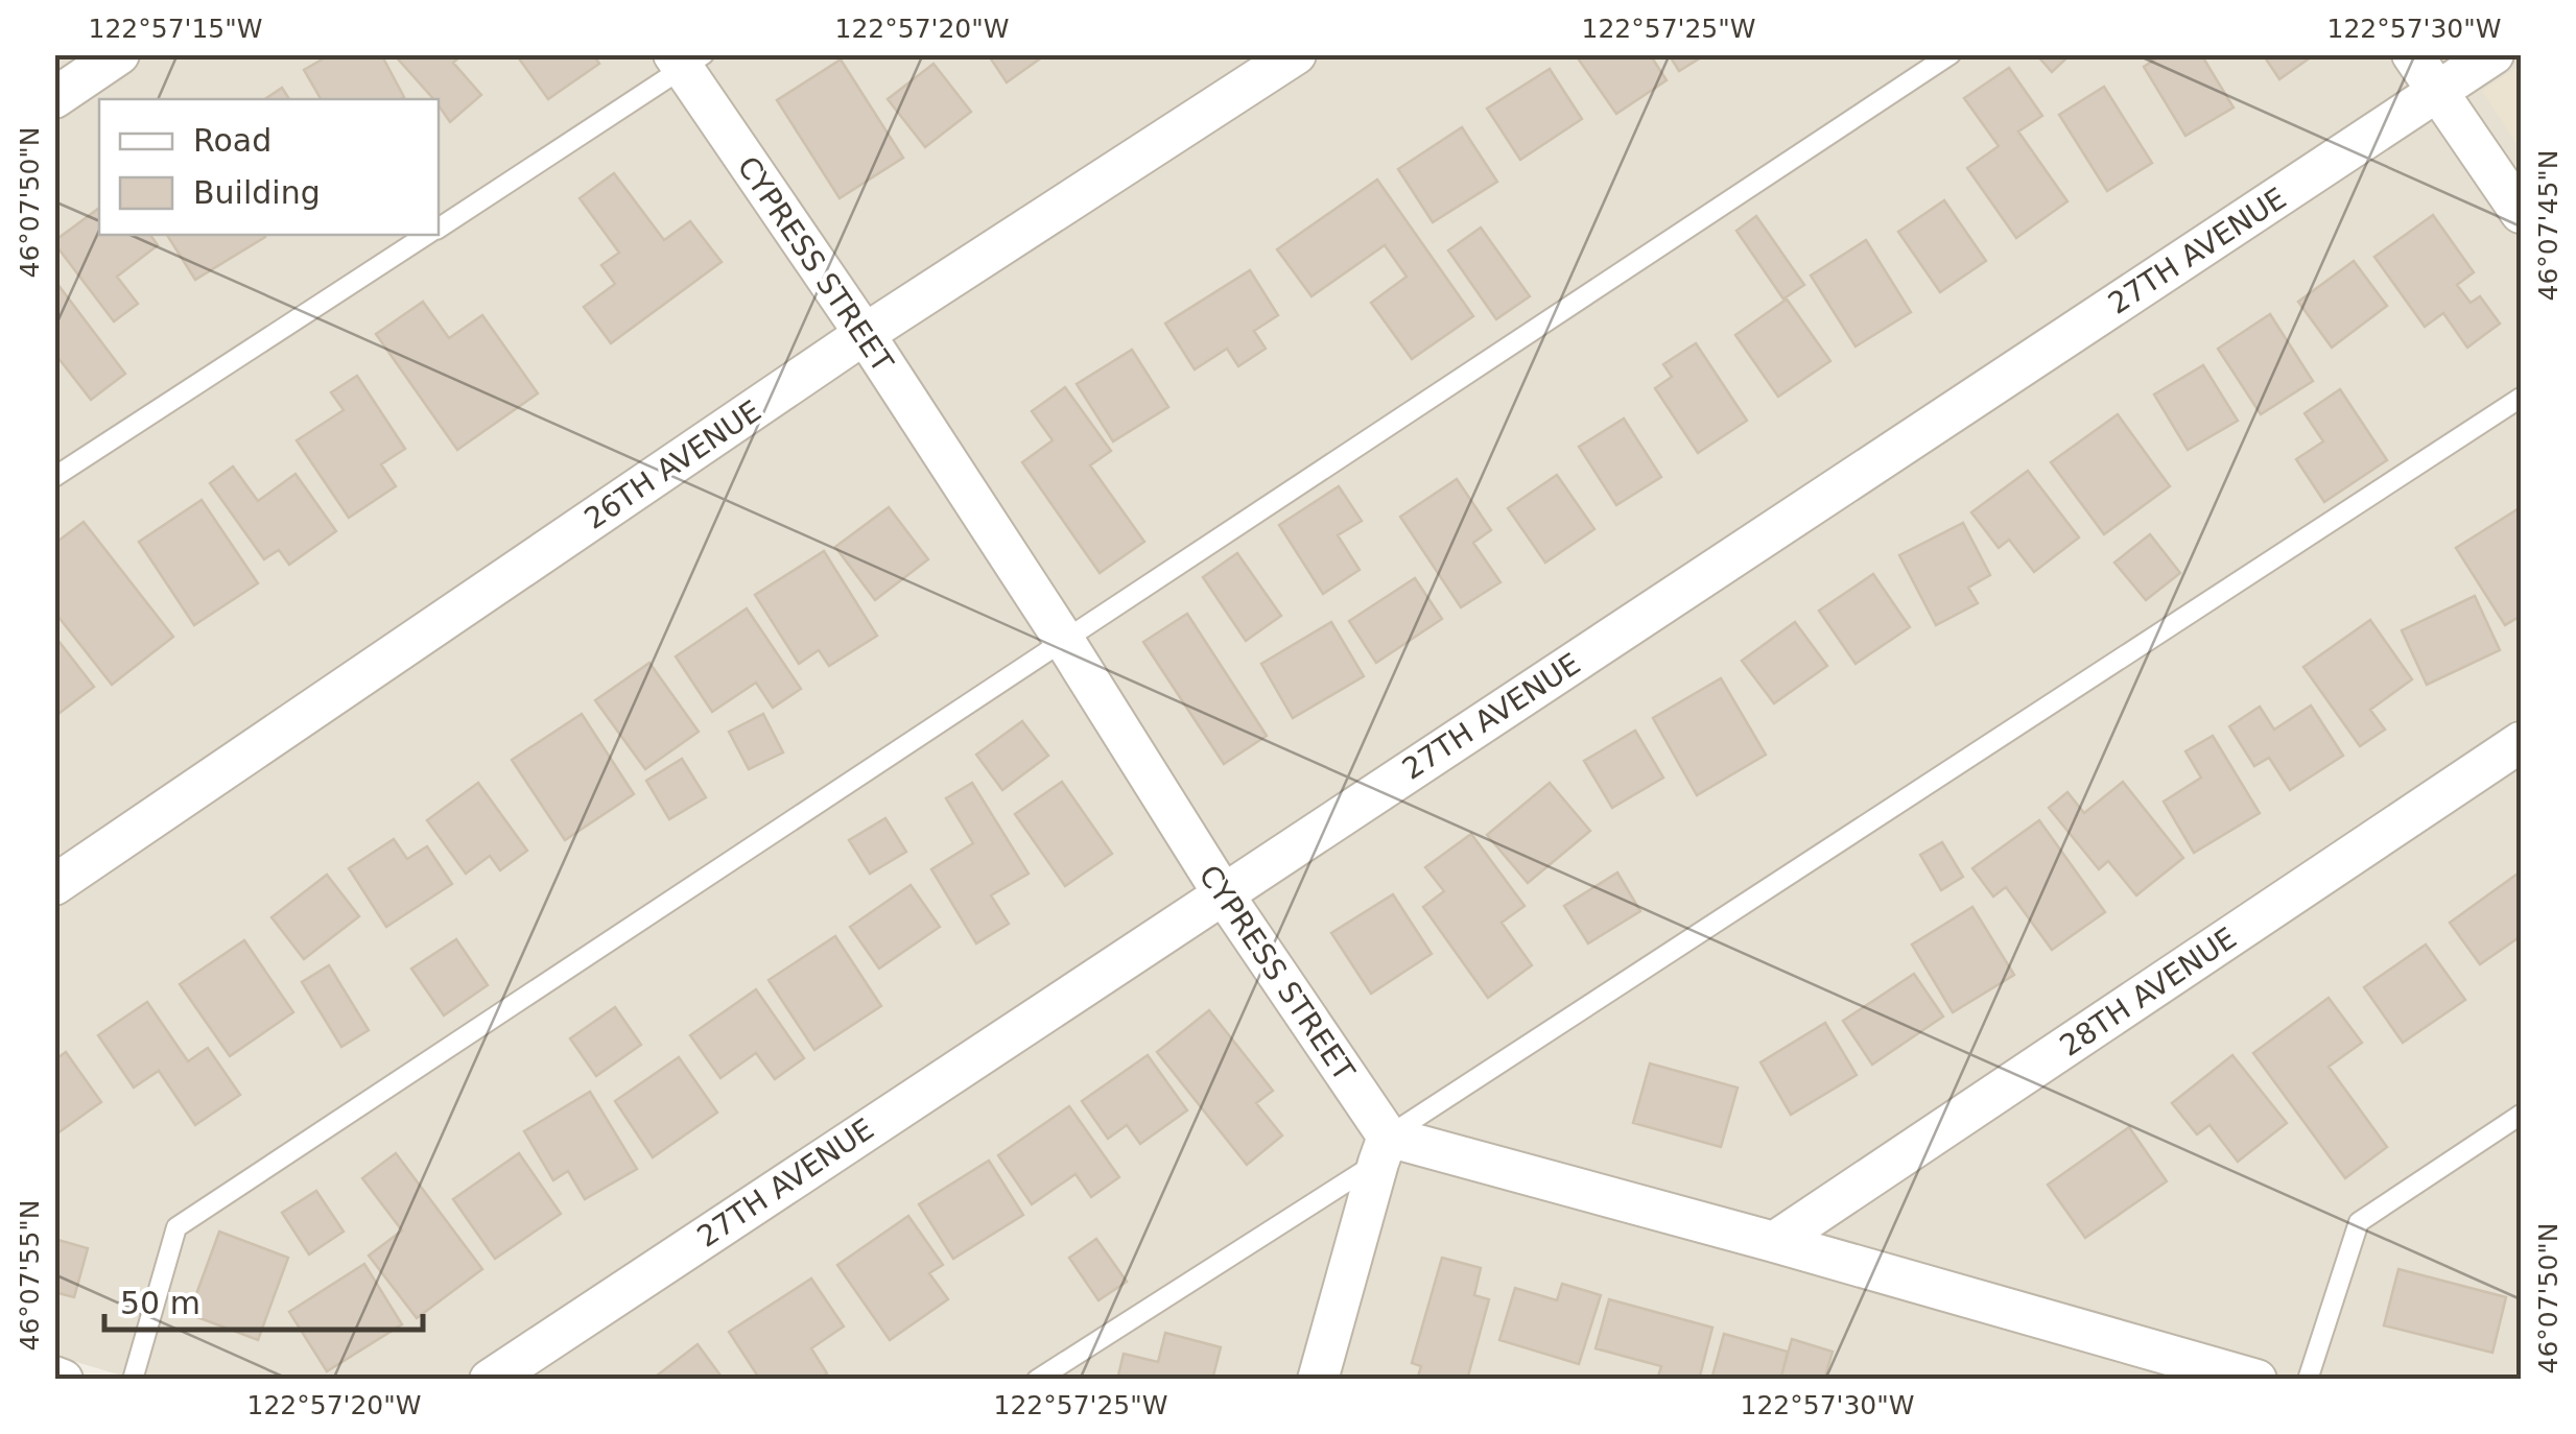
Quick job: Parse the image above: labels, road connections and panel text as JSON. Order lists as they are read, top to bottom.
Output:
{
  "streets": {
    "street": [
      "27TH AVENUE",
      "CYPRESS STREET",
      "26TH AVENUE",
      "28TH AVENUE"
    ]
  },
  "crossings": [
    ["27TH AVENUE", "CYPRESS STREET"],
    ["CYPRESS STREET", "26TH AVENUE"]
  ],
  "legend": ["Road", "Building"],
  "scale_bar": "50 m",
  "coordinates": [
    "122°57'15\"W",
    "122°57'20\"W",
    "122°57'25\"W",
    "122°57'30\"W",
    "46°07'50\"N",
    "46°07'45\"N",
    "46°07'55\"N"
  ]
}
